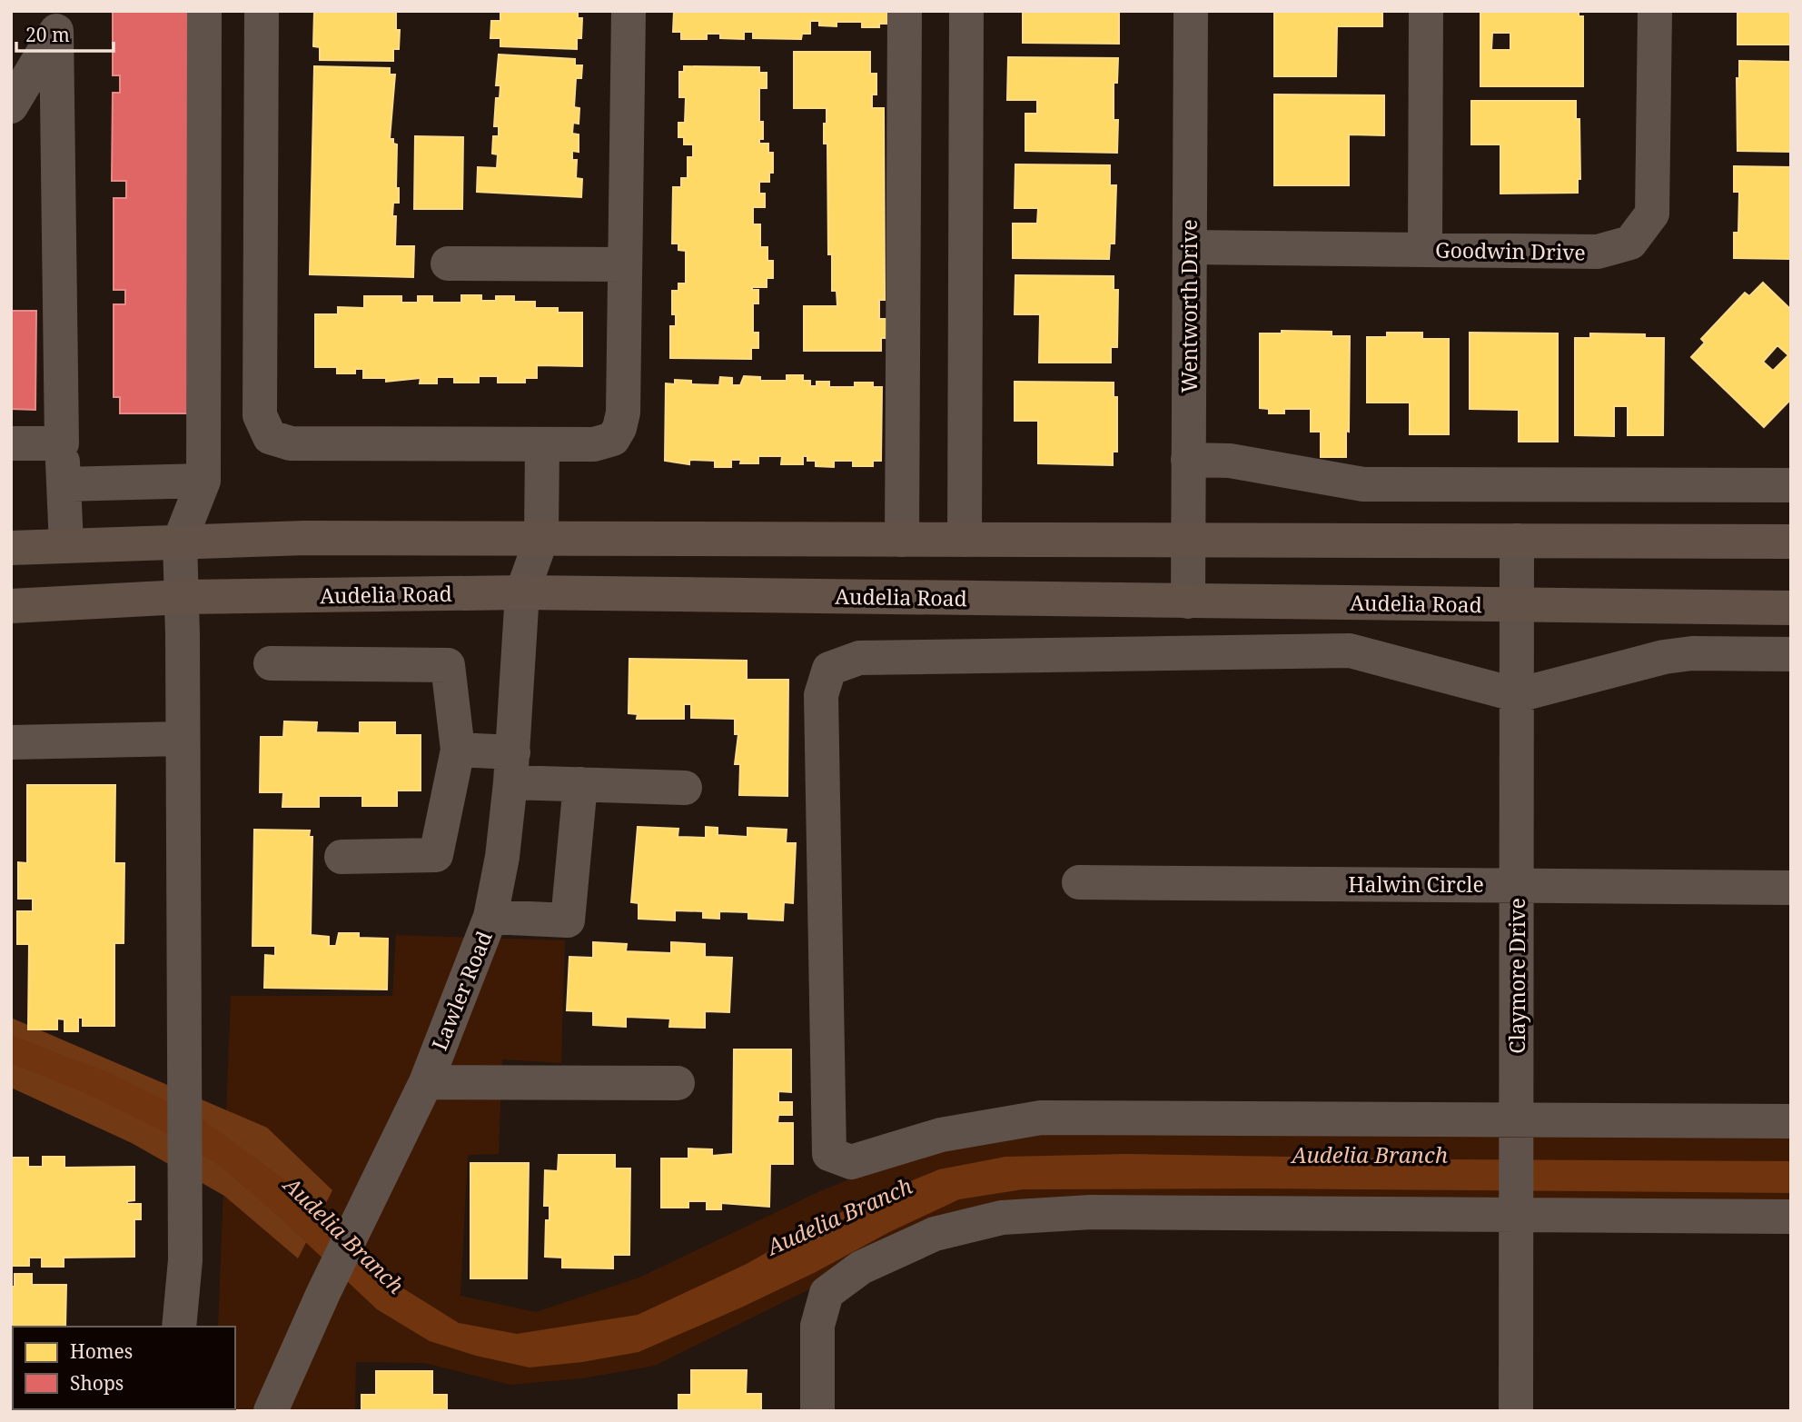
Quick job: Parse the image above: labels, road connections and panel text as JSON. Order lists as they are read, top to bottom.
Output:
{
  "streets": {
    "main road": ["Audelia Road"],
    "street": [
      "Goodwin Drive",
      "Wentworth Drive",
      "Halwin Circle",
      "Claymore Drive",
      "Lawler Road"
    ]
  },
  "crossings": [
    ["Goodwin Drive", "Wentworth Drive"],
    ["Wentworth Drive", "Audelia Road"],
    ["Audelia Road", "Claymore Drive"],
    ["Audelia Road", "Lawler Road"],
    ["Halwin Circle", "Claymore Drive"]
  ],
  "water": ["Audelia Branch"],
  "legend": ["Homes", "Shops"],
  "scale_bar": "20 m"
}
